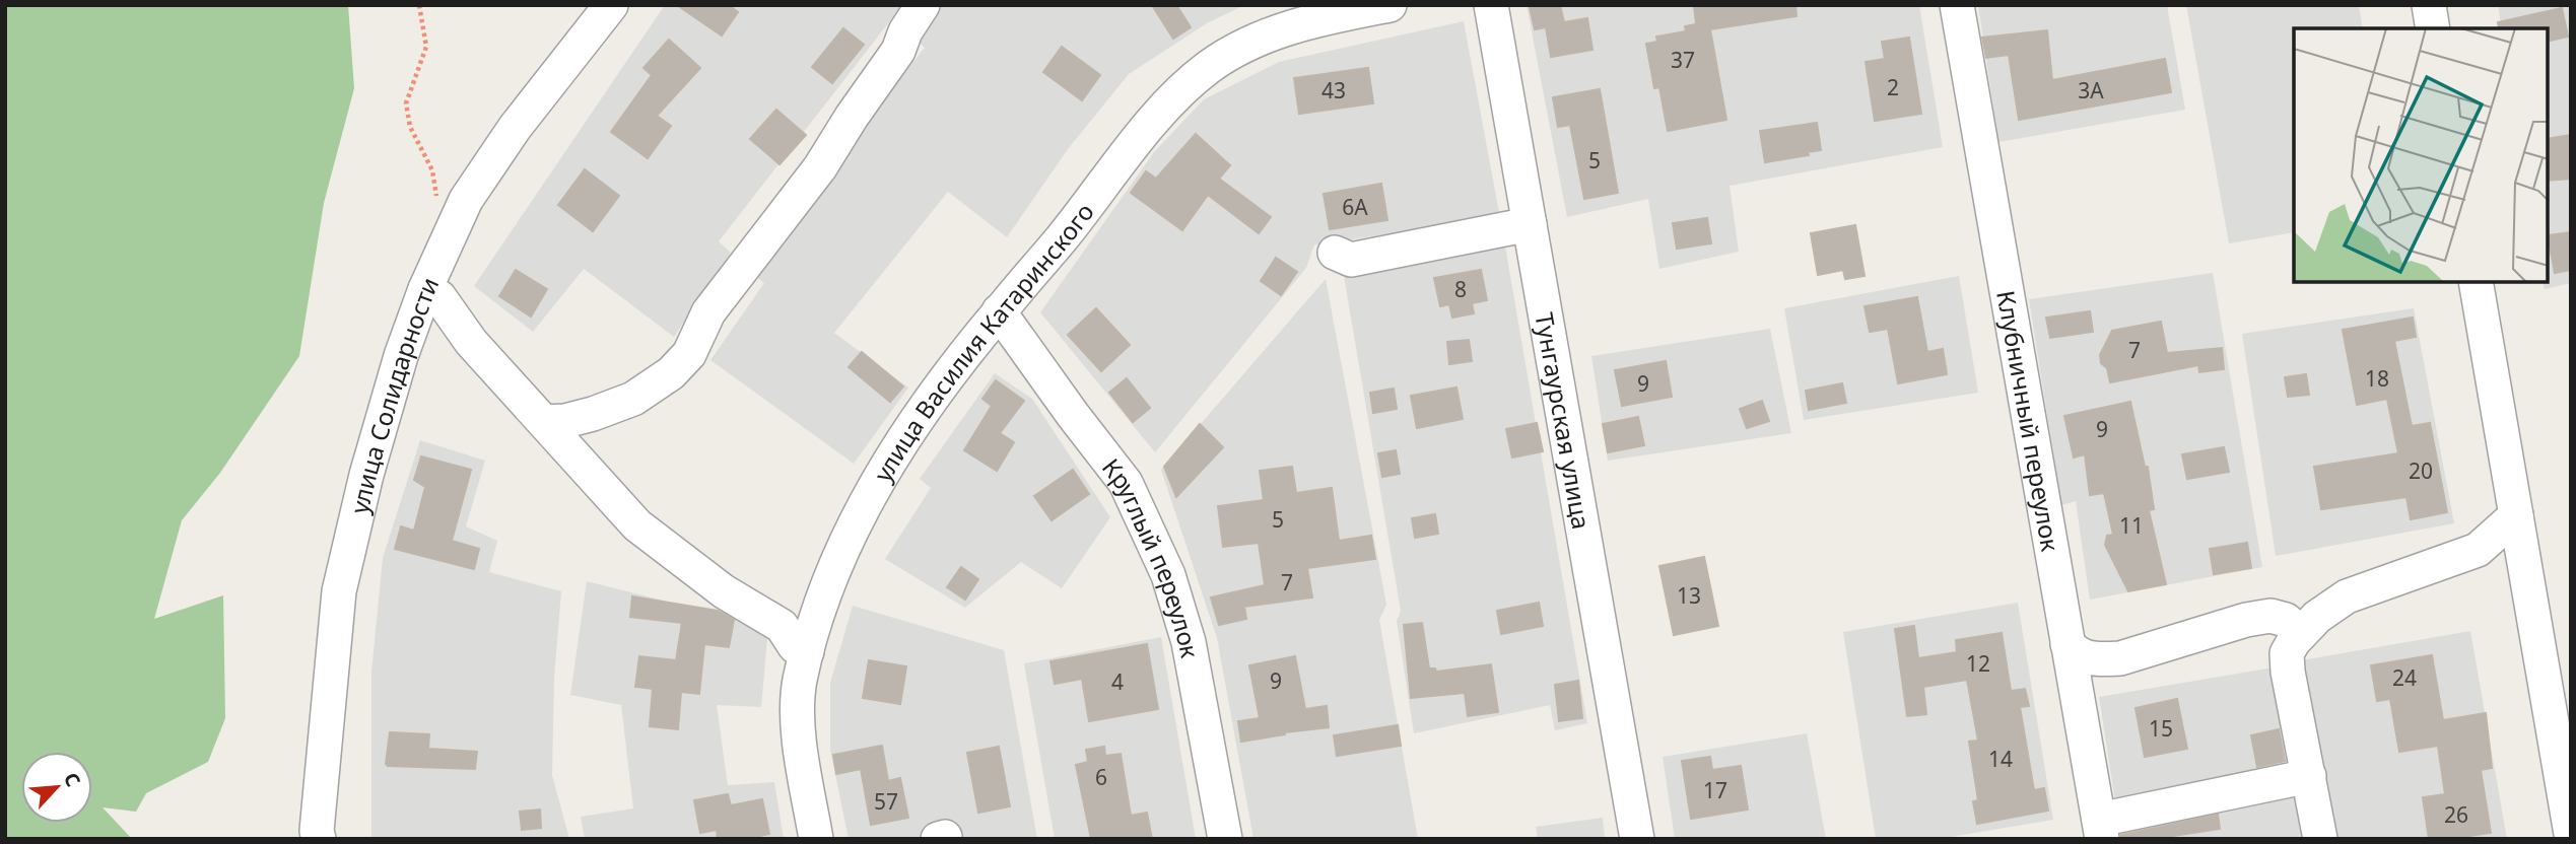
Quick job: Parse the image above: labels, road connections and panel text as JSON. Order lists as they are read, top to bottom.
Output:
{
  "streets": {
    "street": [
      "улица Василия Катаринского",
      "улица Солидарности",
      "Тунгаурская улица",
      "Клубничный переулок",
      "Круглый переулок"
    ]
  },
  "crossings": [
    ["улица Василия Катаринского", "Круглый переулок"]
  ],
  "house_numbers": [
    "37",
    "2",
    "43",
    "3А",
    "5",
    "6А",
    "8",
    "7",
    "18",
    "9",
    "9",
    "20",
    "5",
    "11",
    "7",
    "13",
    "12",
    "24",
    "9",
    "4",
    "15",
    "14",
    "6",
    "17",
    "57",
    "26"
  ],
  "north": "top right"
}
